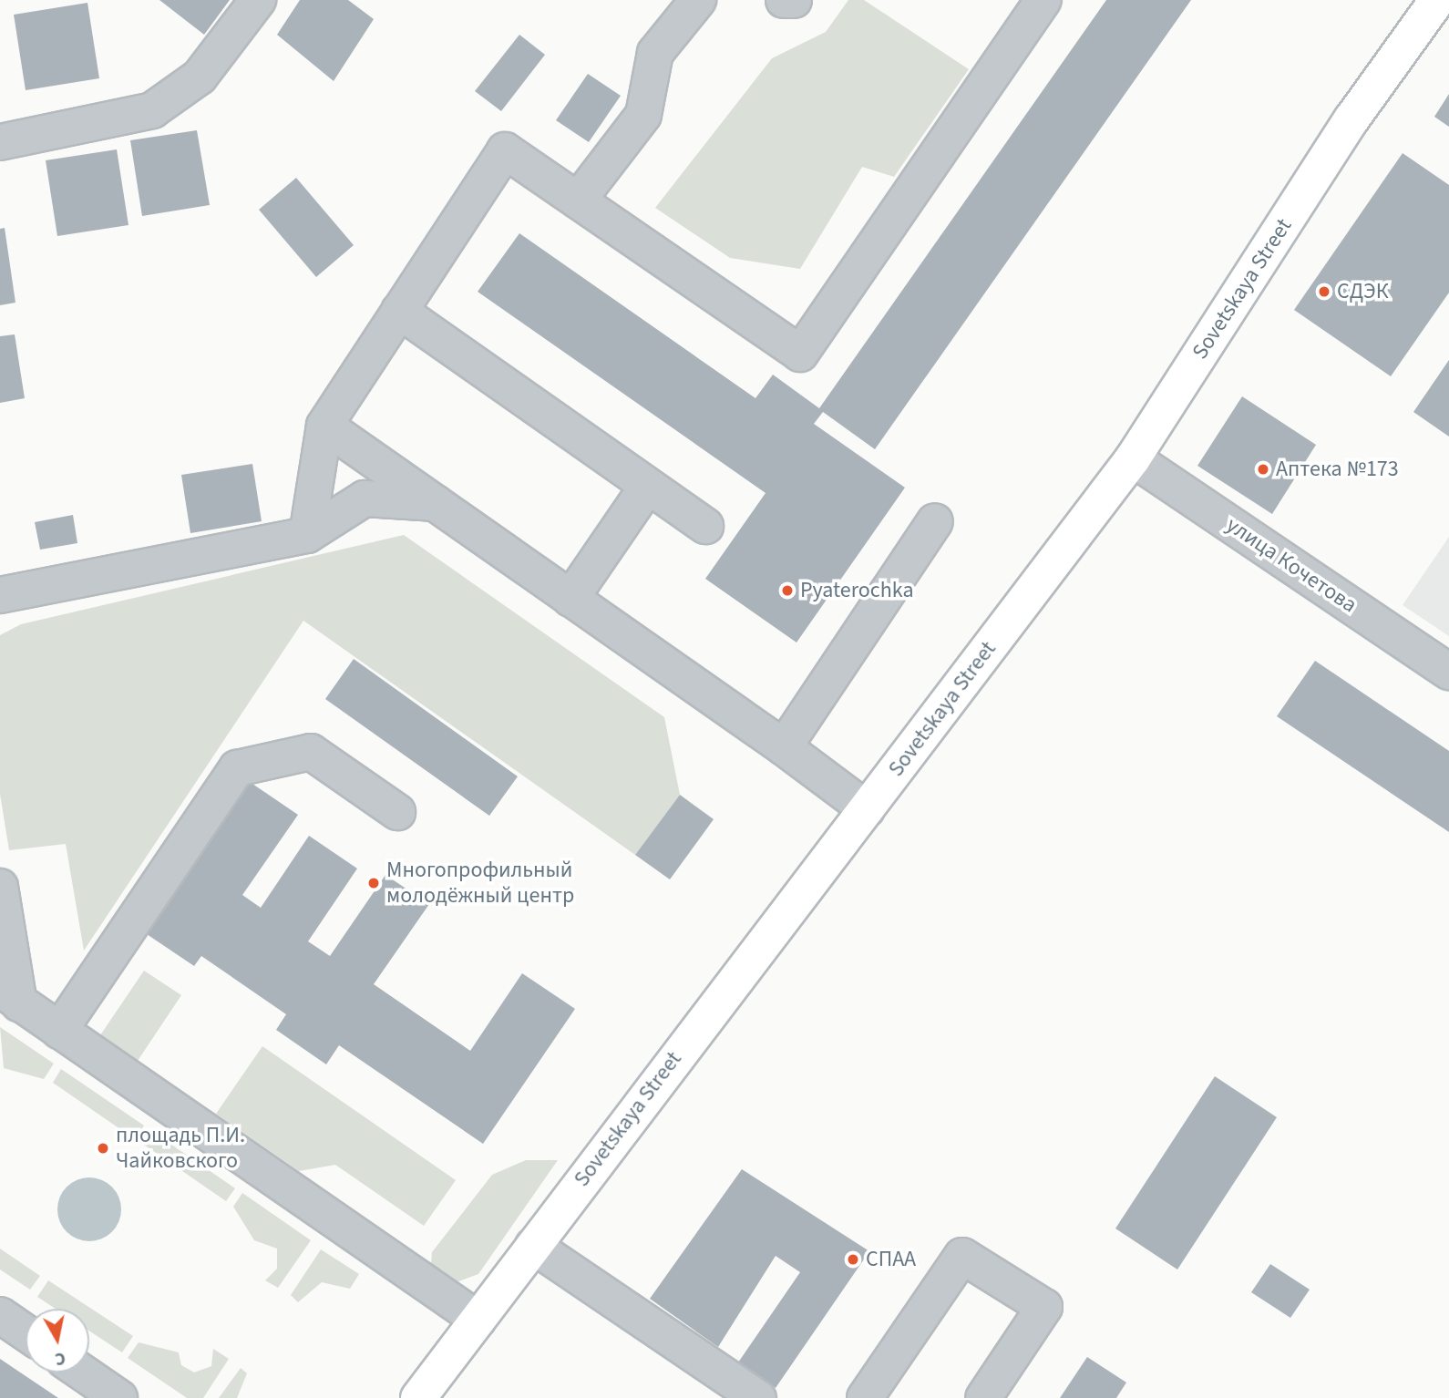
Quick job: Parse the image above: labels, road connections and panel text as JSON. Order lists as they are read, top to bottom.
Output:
{
  "streets": {
    "main road": ["Sovetskaya Street"],
    "street": ["улица Кочетова"]
  },
  "crossings": [
    ["Sovetskaya Street", "улица Кочетова"]
  ],
  "places": [
    "СДЭК",
    "Аптека №173",
    "Pyaterochka",
    "Многопрофильный молодёжный центр",
    "площадь П.И. Чайковского",
    "СПАА"
  ],
  "north": "bottom"
}
